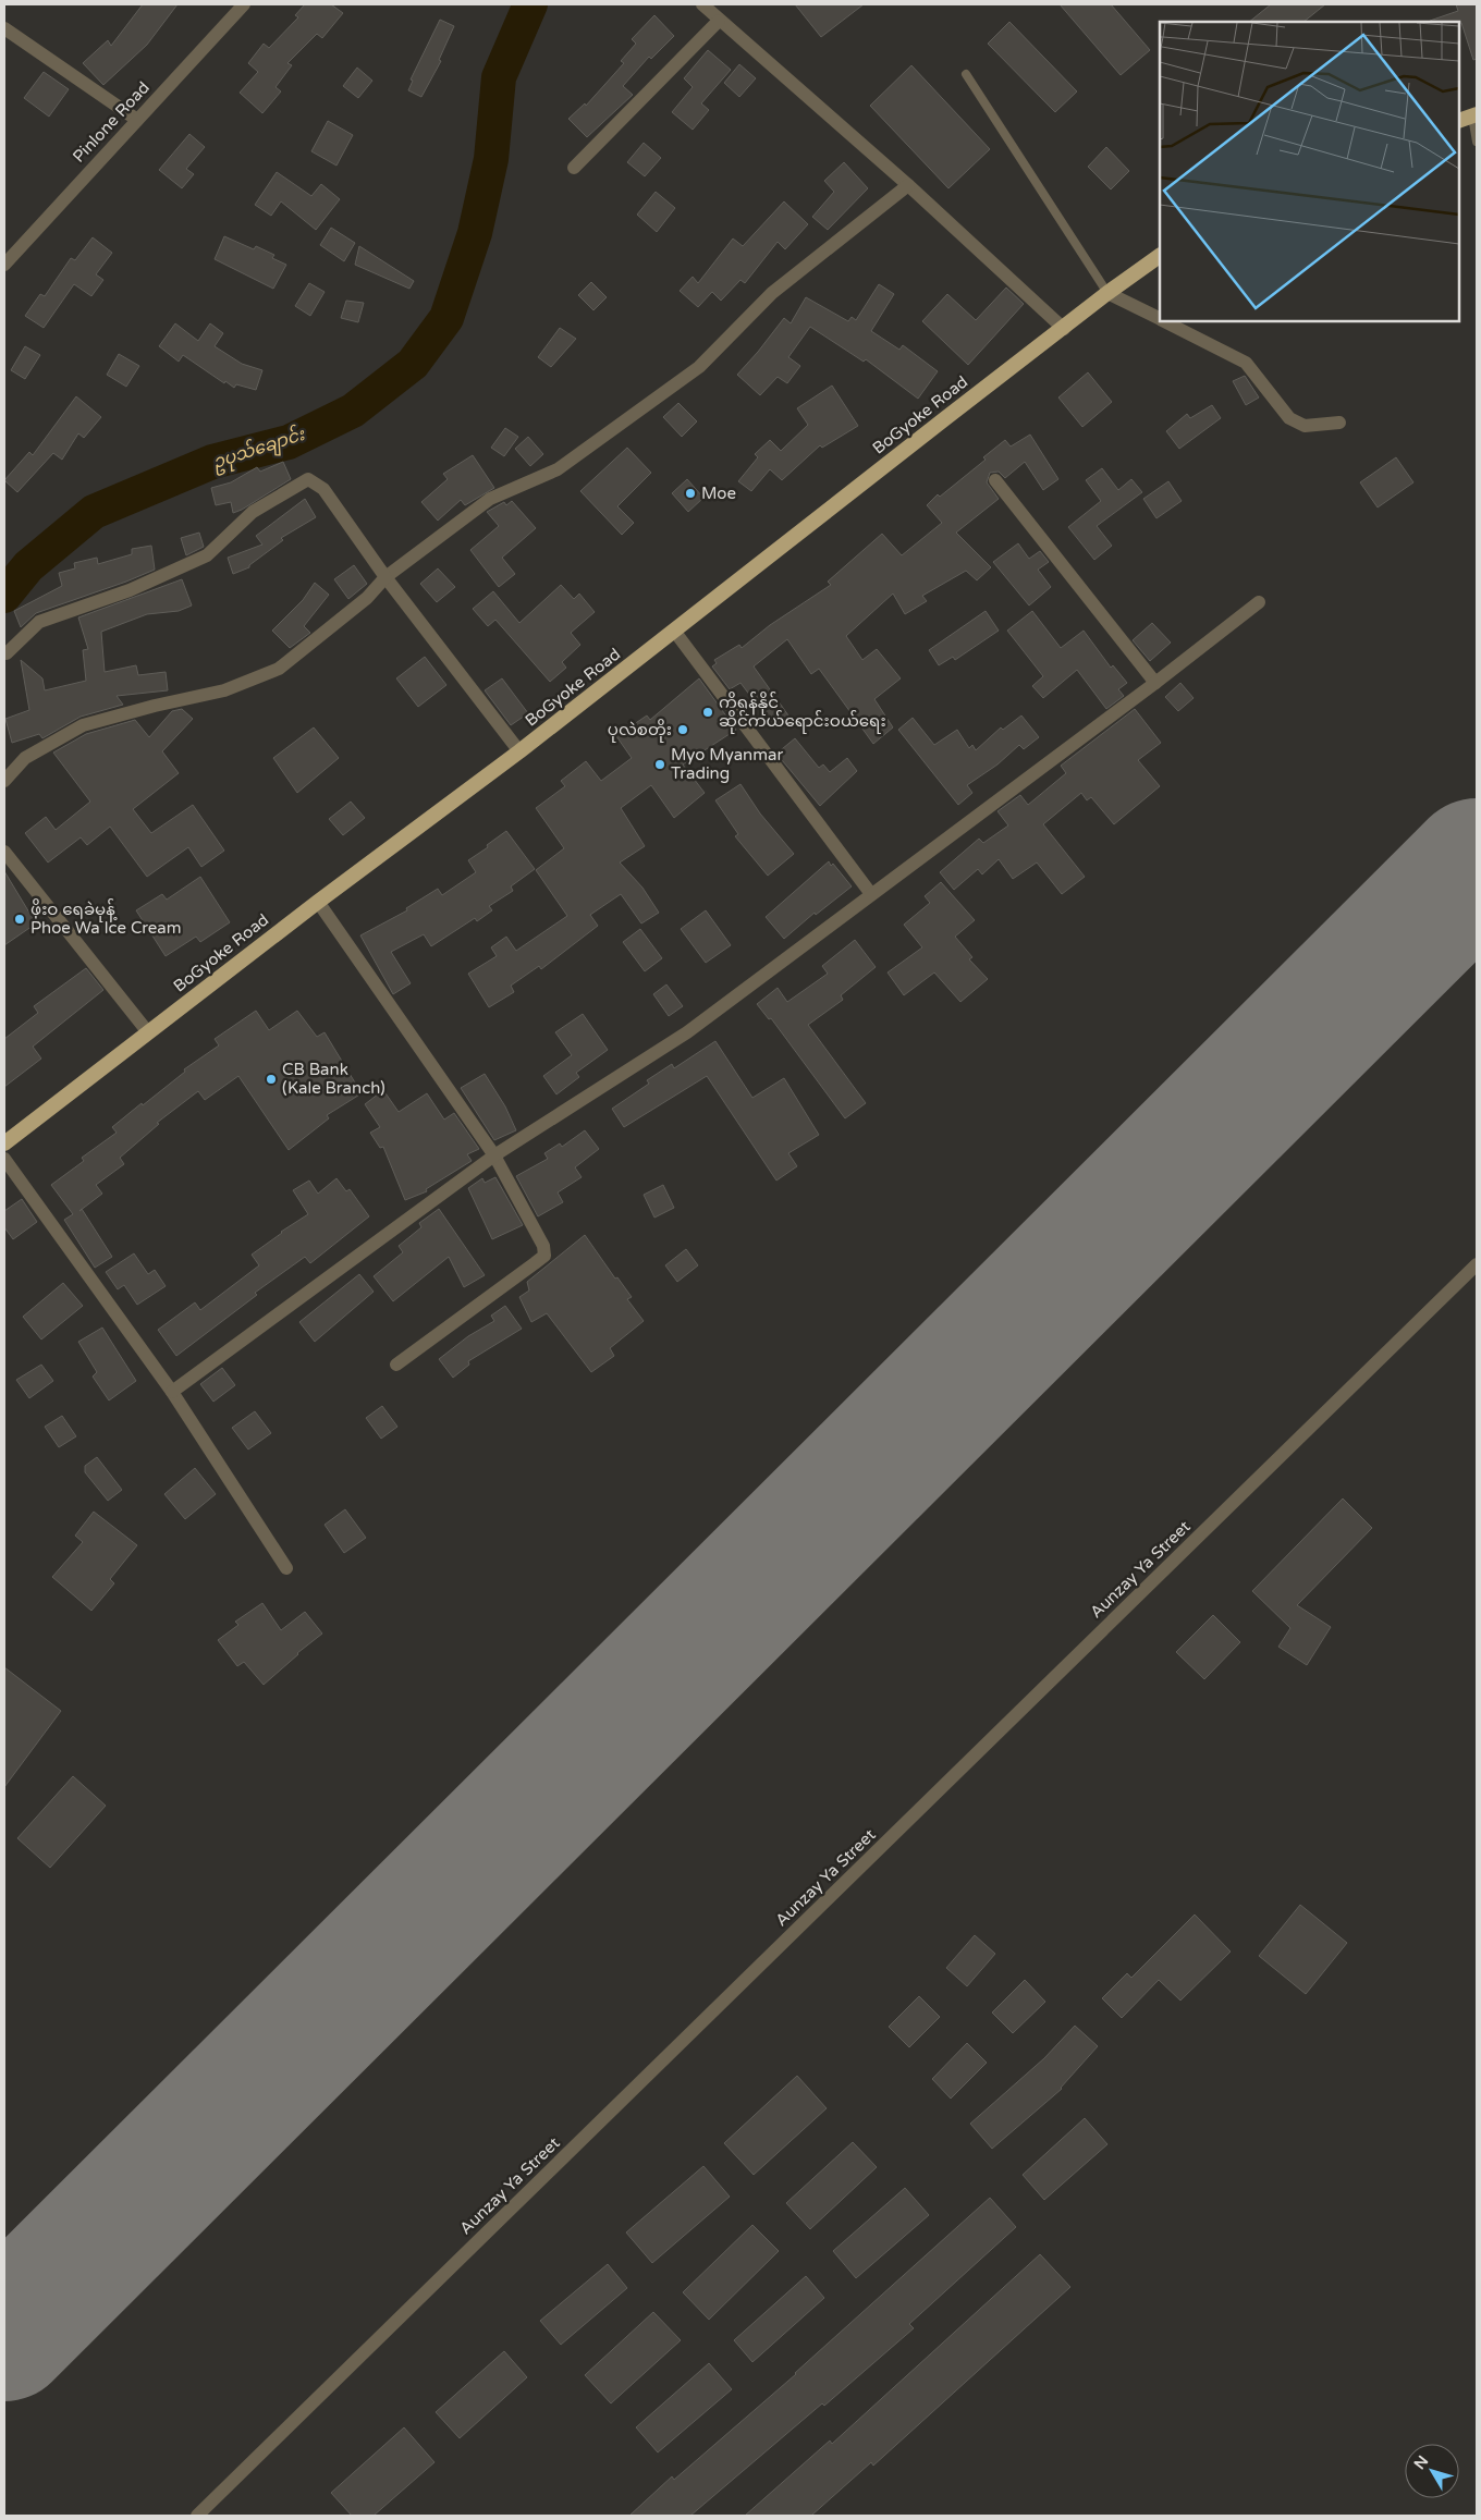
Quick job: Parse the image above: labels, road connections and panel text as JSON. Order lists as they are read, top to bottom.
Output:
{
  "streets": {
    "highway": ["BoGyoke Road"],
    "street": ["Pinlone Road", "Aunzay Ya Street"]
  },
  "water": ["ဥပုသ်ချောင်း"],
  "places": [
    "Moe",
    "ကိုရန်နိုင် ဆိုင်ကယ်ရောင်းဝယ်ရေး",
    "ပုလဲစတိုး",
    "Myo Myanmar Trading",
    "ဖိုးဝ ရေခဲမုန့် Phoe Wa Ice Cream",
    "CB Bank (Kale Branch)"
  ],
  "north": "top left"
}
